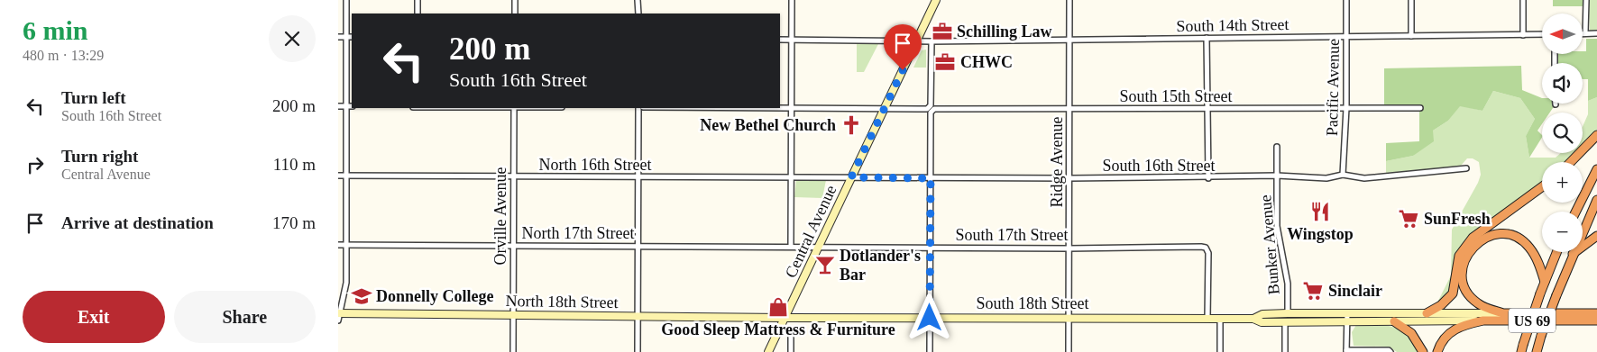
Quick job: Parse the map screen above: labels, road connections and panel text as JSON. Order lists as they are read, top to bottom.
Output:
{
  "streets": {
    "highway": ["South 18th Street", "US 69"],
    "main road": ["Central Avenue", "North 18th Street"],
    "street": [
      "South 14th Street",
      "Pacific Avenue",
      "South 15th Street",
      "Ridge Avenue",
      "North 16th Street",
      "South 16th Street",
      "Orville Avenue",
      "North 17th Street",
      "South 17th Street",
      "Bunker Avenue"
    ]
  },
  "crossings": [
    ["South 14th Street", "Pacific Avenue"],
    ["South 14th Street", "Ridge Avenue"],
    ["South 14th Street", "Central Avenue"],
    ["Pacific Avenue", "South 15th Street"],
    ["Pacific Avenue", "South 16th Street"],
    ["South 15th Street", "Ridge Avenue"],
    ["South 15th Street", "Central Avenue"],
    ["Ridge Avenue", "South 16th Street"],
    ["Ridge Avenue", "South 17th Street"],
    ["Ridge Avenue", "South 18th Street"],
    ["North 16th Street", "South 16th Street"],
    ["North 16th Street", "Orville Avenue"],
    ["North 16th Street", "Central Avenue"],
    ["South 16th Street", "Central Avenue"],
    ["South 16th Street", "Bunker Avenue"],
    ["Orville Avenue", "North 17th Street"],
    ["Orville Avenue", "North 18th Street"],
    ["Central Avenue", "North 17th Street"],
    ["Central Avenue", "South 17th Street"],
    ["Central Avenue", "North 18th Street"],
    ["Central Avenue", "South 18th Street"],
    ["North 17th Street", "South 17th Street"],
    ["South 17th Street", "South 18th Street"],
    ["Bunker Avenue", "South 18th Street"],
    ["North 18th Street", "South 18th Street"],
    ["South 18th Street", "US 69"]
  ],
  "places": {
    "office": ["Schilling Law", "CHWC"],
    "church": ["New Bethel Church"],
    "restaurant": ["Wingstop"],
    "supermarket": ["SunFresh", "Sinclair"],
    "bar": ["Dotlander's Bar"],
    "school or university": ["Donnelly College"],
    "shop": ["Good Sleep Mattress & Furniture"]
  },
  "north": "left",
  "page": {
    "heading": ["6 min", "480 m · 13:29"],
    "map_buttons": ["+", "−"],
    "turn": ["200 m", "South 16th Street"],
    "list": [
      {
        "name": "Turn left",
        "note": "South 16th Street",
        "value": "200 m"
      },
      {
        "name": "Turn right",
        "note": "Central Avenue",
        "value": "110 m"
      },
      {
        "name": "Arrive at destination",
        "value": "170 m"
      }
    ],
    "buttons": ["Exit", "Share"]
  }
}
